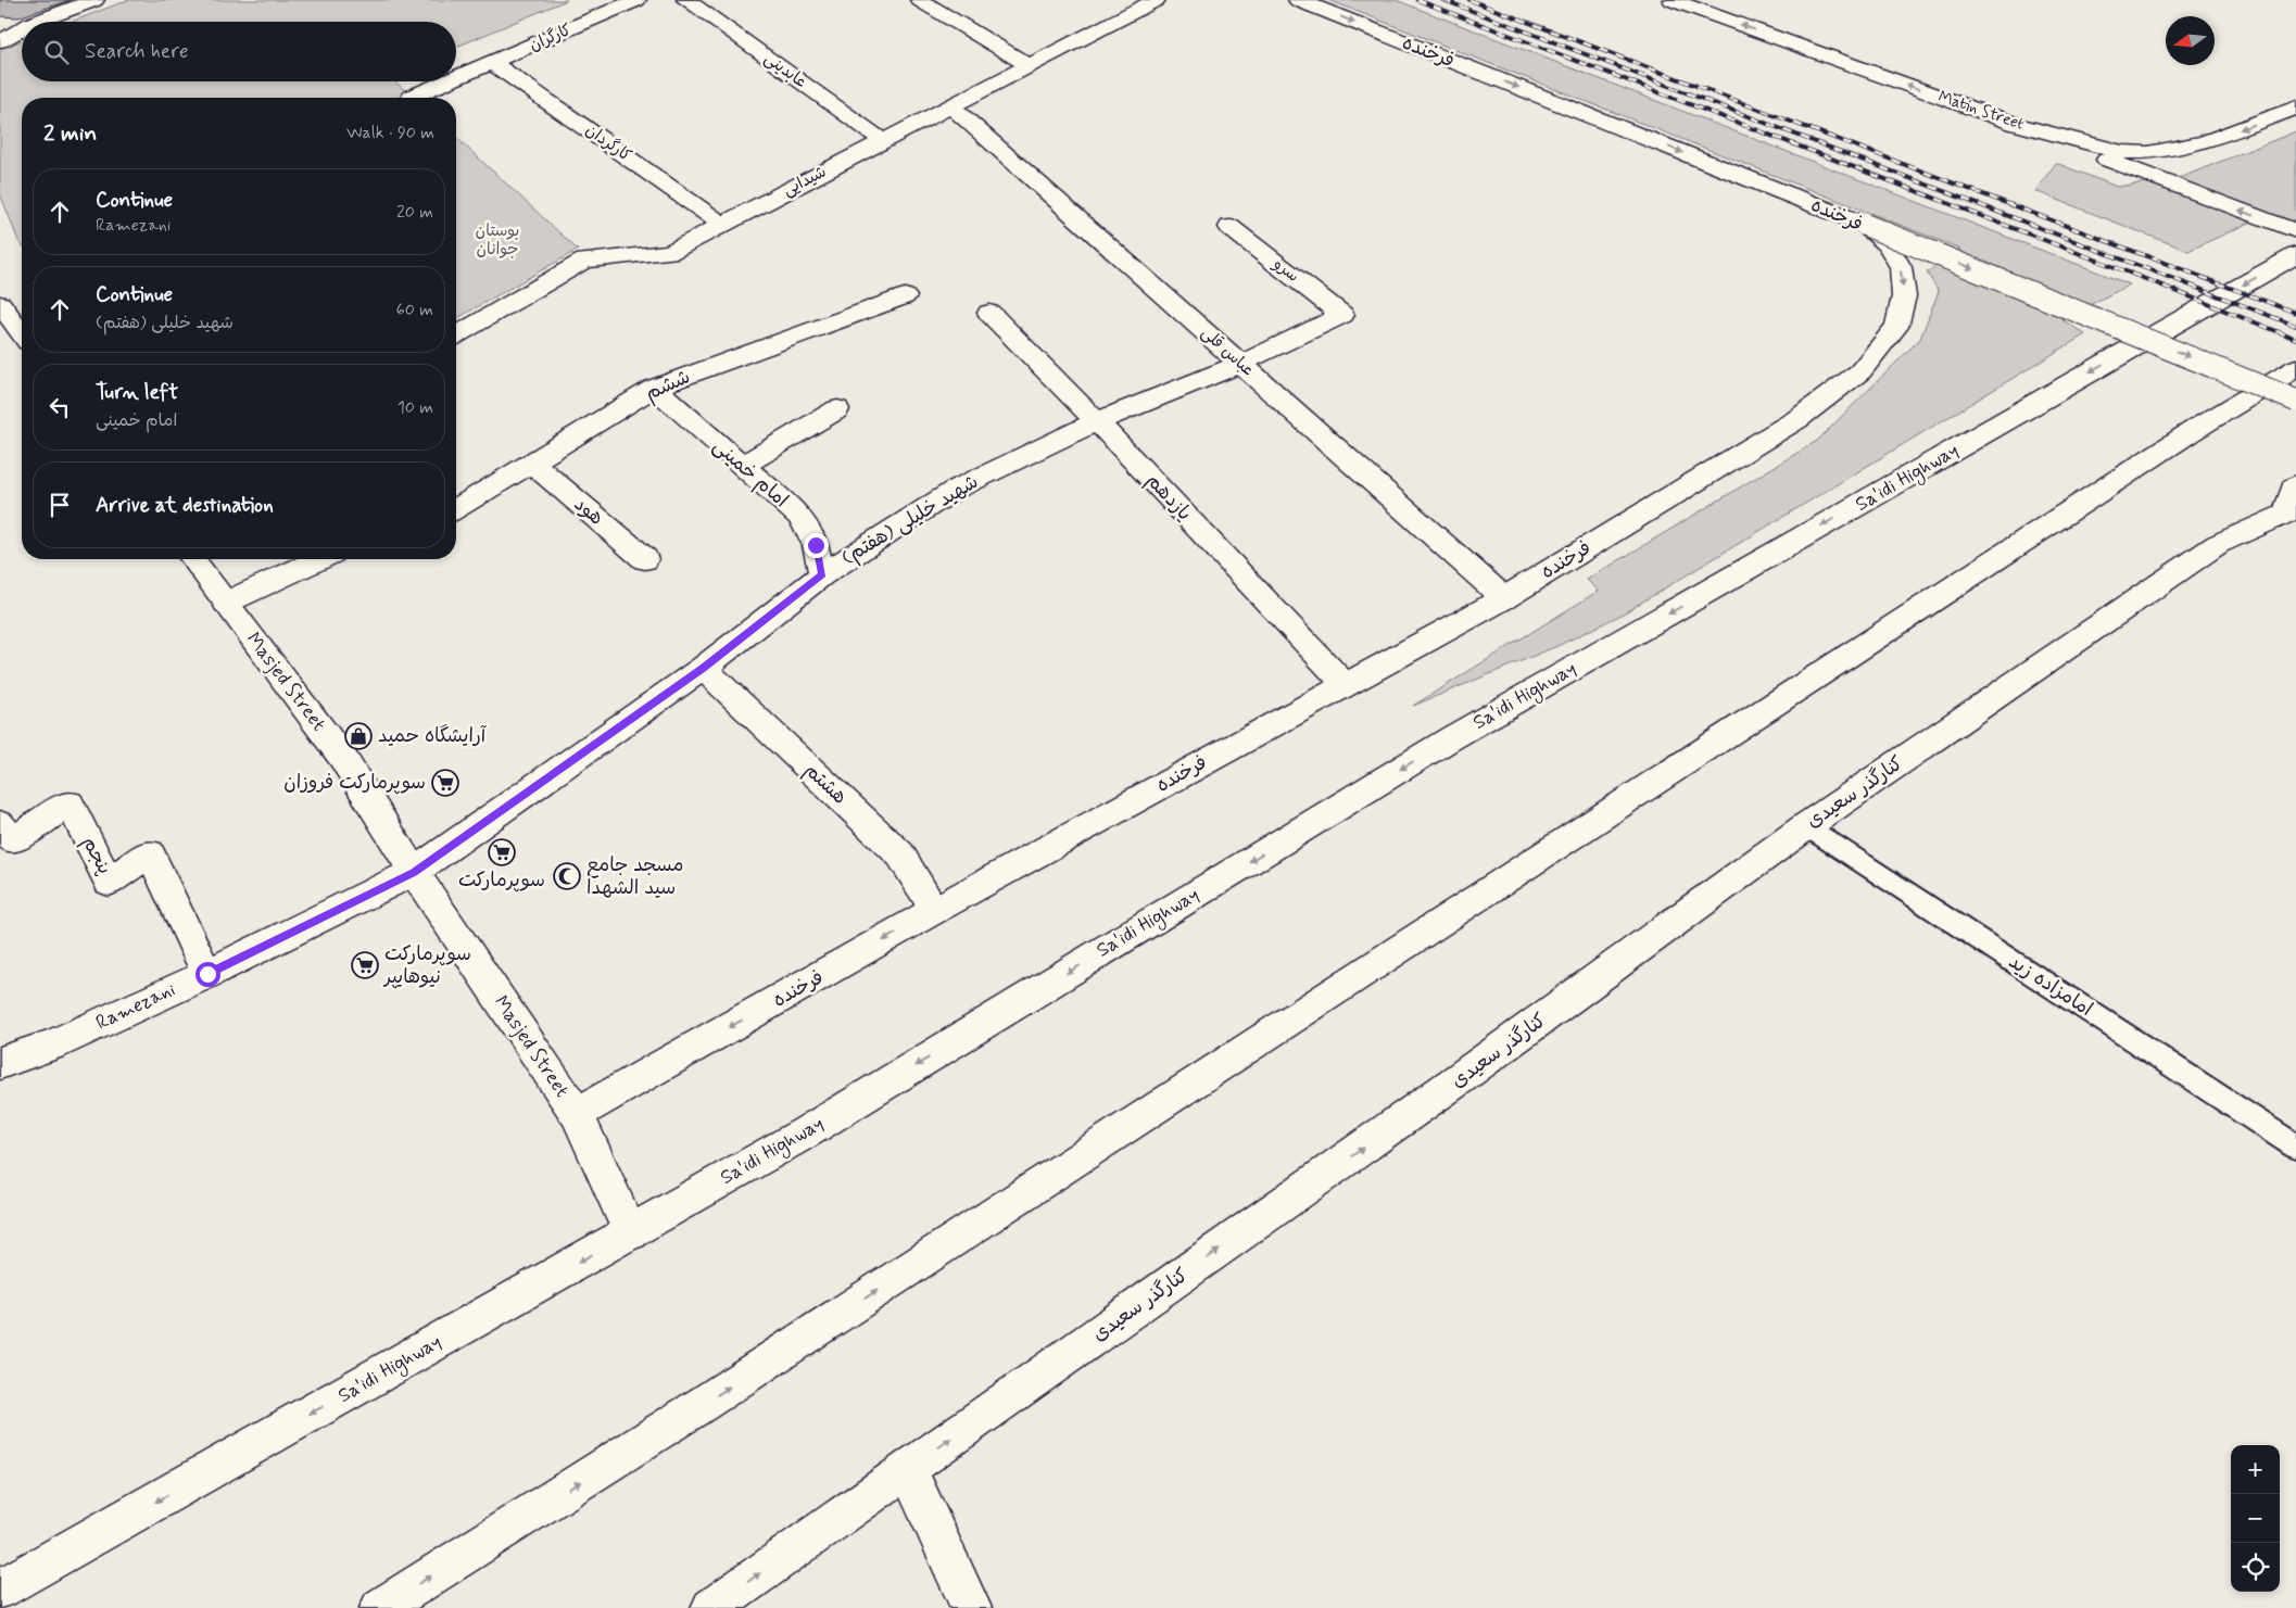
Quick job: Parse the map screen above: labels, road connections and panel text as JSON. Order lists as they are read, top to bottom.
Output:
{
  "streets": {
    "main road": [
      "کارگران",
      "فرخنده",
      "عابدینی",
      "Matin Street",
      "کارگردان",
      "شیدایی",
      "سرو",
      "عباس قلی",
      "ششم",
      "امام خمینی",
      "Sa'idi Highway",
      "یازدهم",
      "هود",
      "شهید خلیلی (هفتم)",
      "Masjed Street",
      "هشتم",
      "کنارگذر سعیدی",
      "پنجم",
      "Ramezani"
    ],
    "lane": ["امامزاده زید"]
  },
  "crossings": [
    ["کارگران", "کارگردان"],
    ["فرخنده", "عباس قلی"],
    ["فرخنده", "یازدهم"],
    ["فرخنده", "Masjed Street"],
    ["فرخنده", "هشتم"],
    ["عابدینی", "شیدایی"],
    ["کارگردان", "شیدایی"],
    ["شیدایی", "عباس قلی"],
    ["سرو", "شهید خلیلی (هفتم)"],
    ["عباس قلی", "شهید خلیلی (هفتم)"],
    ["ششم", "امام خمینی"],
    ["ششم", "هود"],
    ["امام خمینی", "شهید خلیلی (هفتم)"],
    ["Sa'idi Highway", "Masjed Street"],
    ["یازدهم", "شهید خلیلی (هفتم)"],
    ["شهید خلیلی (هفتم)", "Masjed Street"],
    ["شهید خلیلی (هفتم)", "هشتم"],
    ["شهید خلیلی (هفتم)", "Ramezani"],
    ["Masjed Street", "Ramezani"],
    ["کنارگذر سعیدی", "امامزاده زید"],
    ["پنجم", "Ramezani"]
  ],
  "parks": ["بوستان جوانان"],
  "places": {
    "shop": ["آرایشگاه حمید"],
    "supermarket": ["سوپرمارکت فروزان", "سوپرمارکت", "سوپرمارکت نیوهایپر"],
    "mosque": ["مسجد جامع سید الشهدا"]
  },
  "north": "left",
  "page": {
    "search": "Search here",
    "heading": ["2 min", "Walk · 90 m"],
    "list": [
      ["Continue", "Ramezani", "20 m"],
      ["Continue", "شهید خلیلی (هفتم)", "60 m"],
      ["Turn left", "امام خمینی", "10 m"],
      "Arrive at destination"
    ],
    "map_buttons": ["+", "−"]
  }
}
